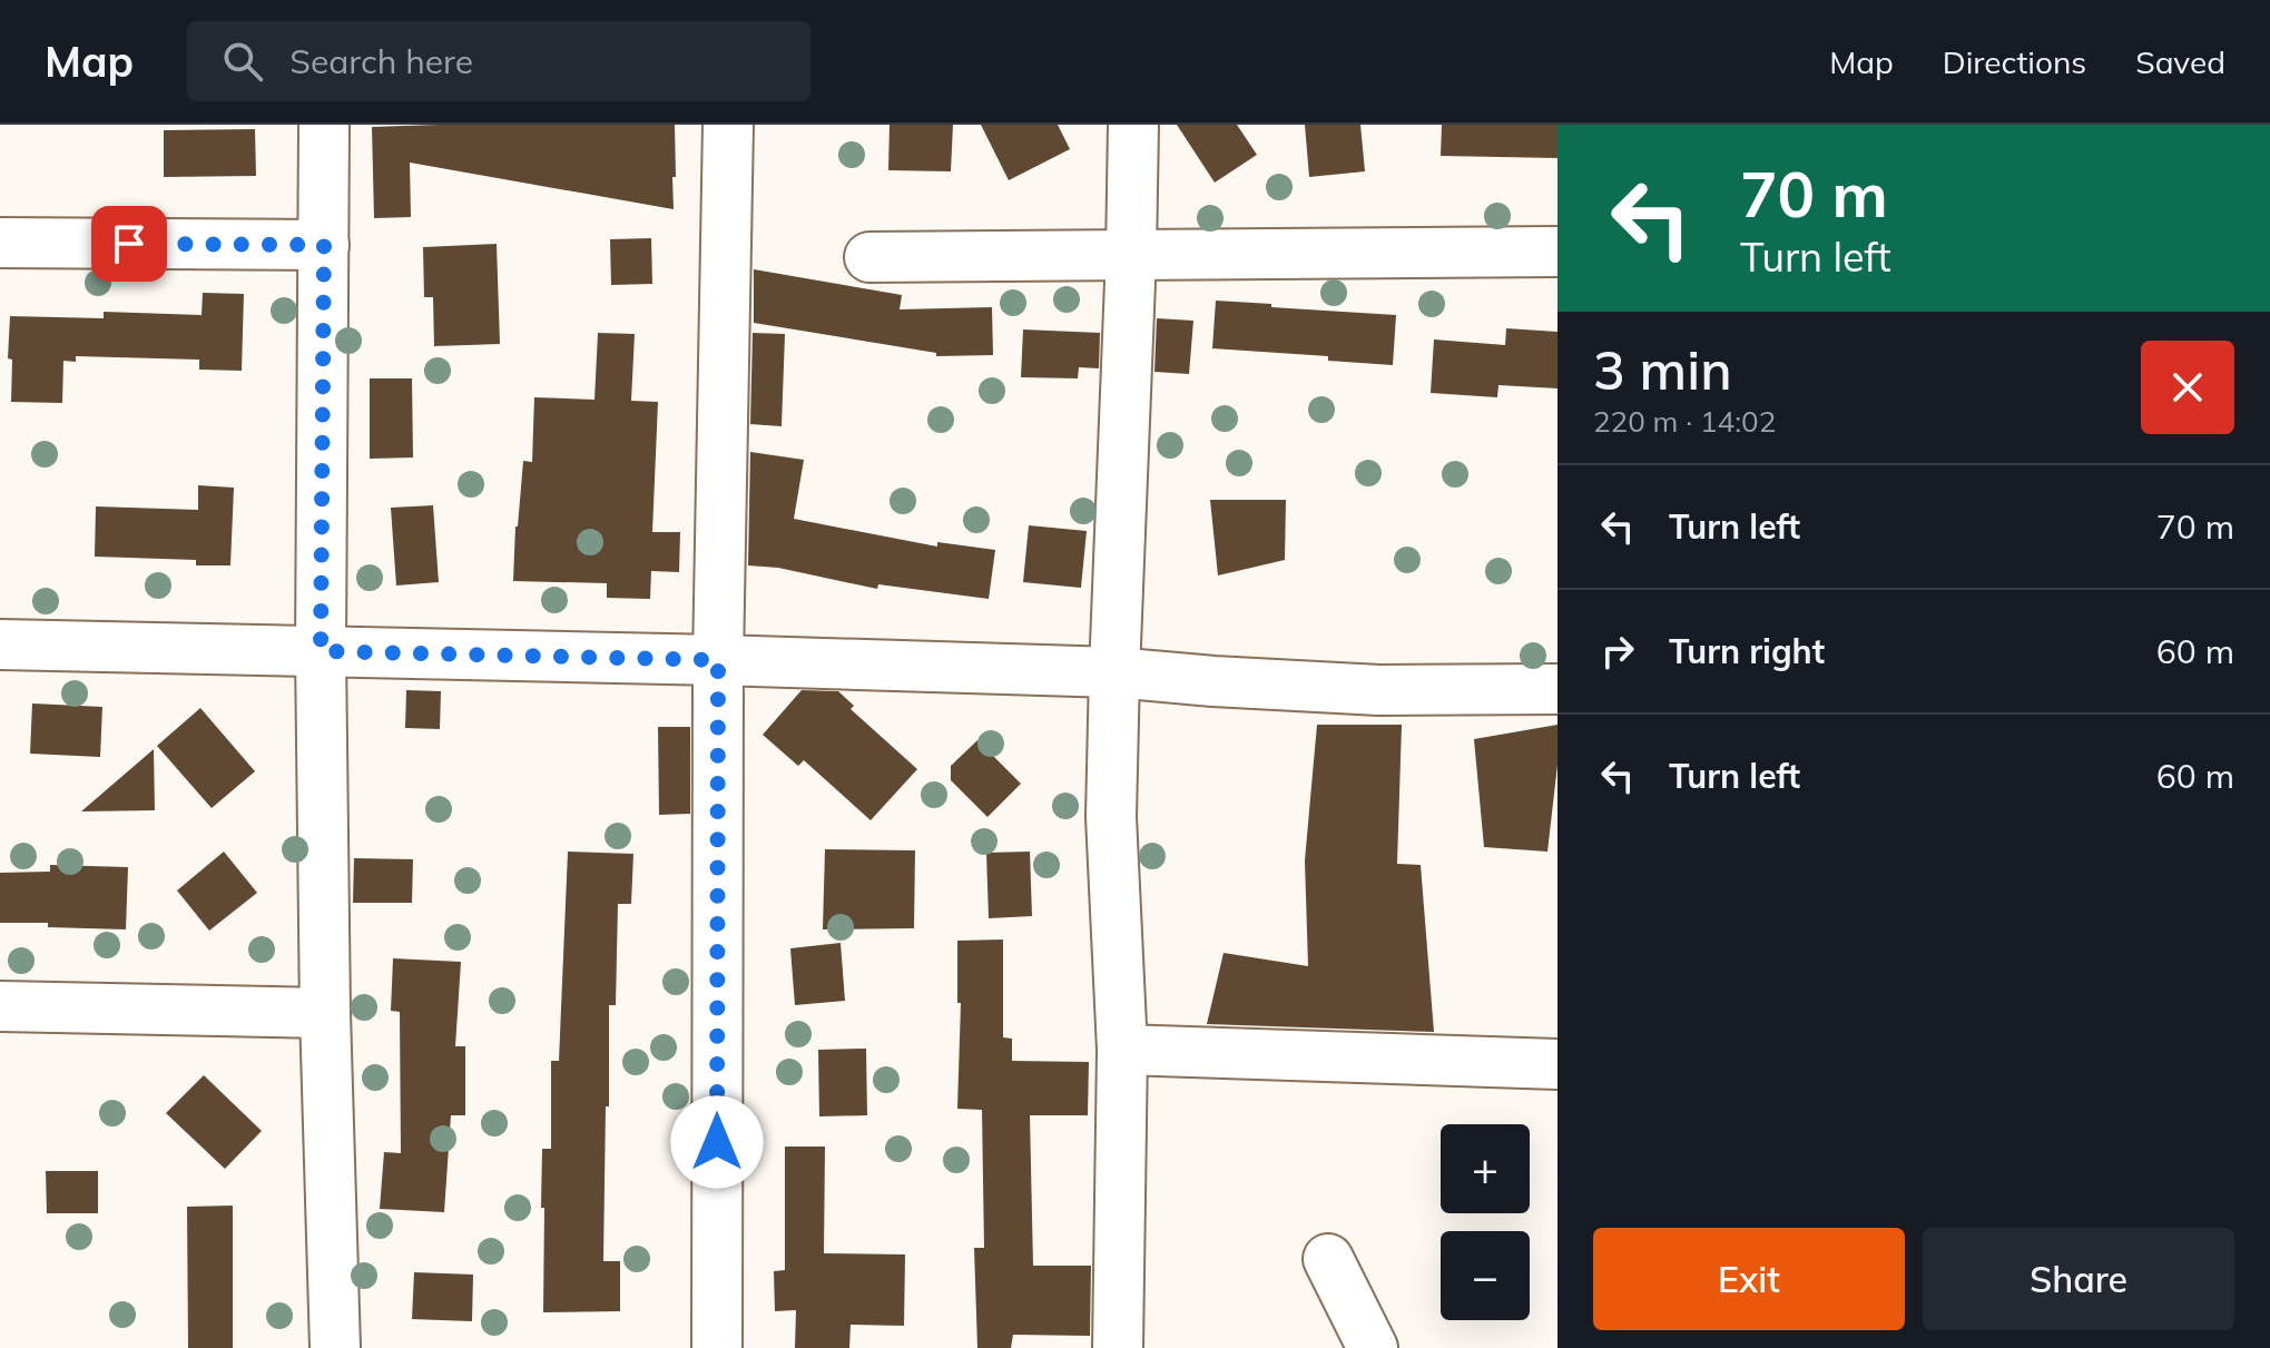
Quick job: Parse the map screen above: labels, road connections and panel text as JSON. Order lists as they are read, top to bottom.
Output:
{
  "page": {
    "header": "Map",
    "search": "Search here",
    "nav": ["Map", "Directions", "Saved"],
    "turn": ["70 m", "Turn left"],
    "heading": ["3 min", "220 m · 14:02"],
    "list": [
      {
        "name": "Turn left",
        "value": "70 m"
      },
      {
        "name": "Turn right",
        "value": "60 m"
      },
      {
        "name": "Turn left",
        "value": "60 m"
      }
    ],
    "map_buttons": ["+", "−"],
    "buttons": ["Exit", "Share"]
  }
}
